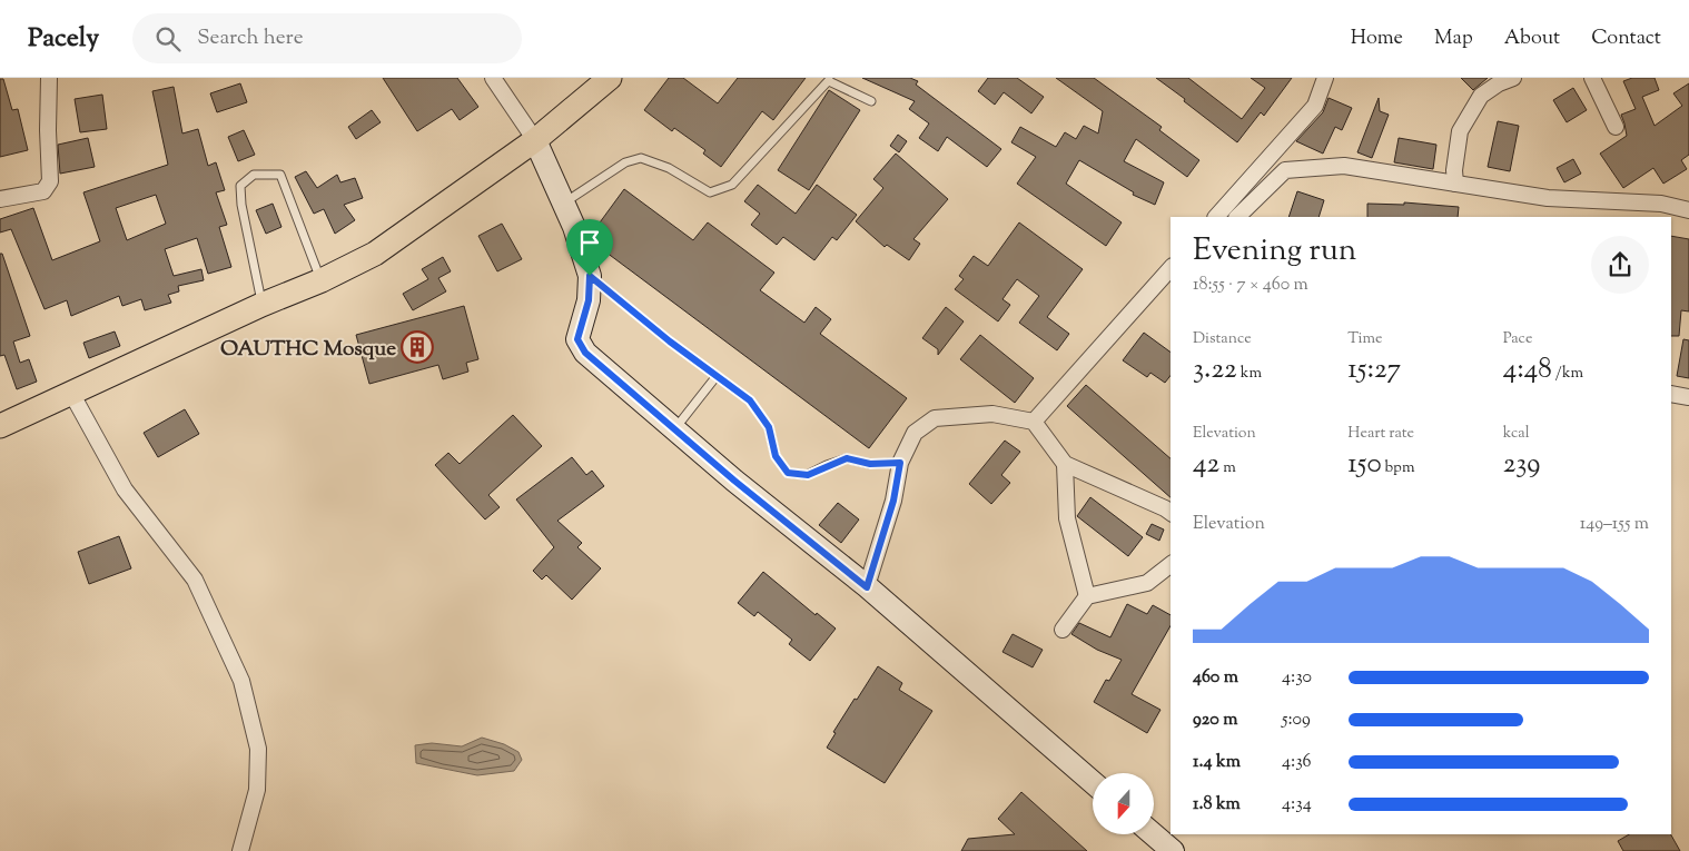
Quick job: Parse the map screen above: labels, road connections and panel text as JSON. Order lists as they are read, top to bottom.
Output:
{
  "places": {
    "building": ["OAUTHC Mosque"]
  },
  "north": "bottom",
  "page": {
    "header": "Pacely",
    "search": "Search here",
    "nav": [
      "Home",
      "Map",
      "About",
      "Contact"
    ],
    "heading": ["Evening run", "18:55 · 7 × 460 m"],
    "stats": [
      ["Distance", "3.22 km"],
      ["Time", "15:27"],
      ["Pace", "4:48 /km"],
      ["Elevation", "42 m"],
      ["Heart rate", "150 bpm"],
      ["kcal", "239"]
    ],
    "chart": ["Elevation", "149–155 m"],
    "list": [
      {
        "name": "460 m",
        "note": "4:30"
      },
      {
        "name": "920 m",
        "note": "5:09"
      },
      {
        "name": "1.4 km",
        "note": "4:36"
      },
      {
        "name": "1.8 km",
        "note": "4:34"
      }
    ]
  }
}
